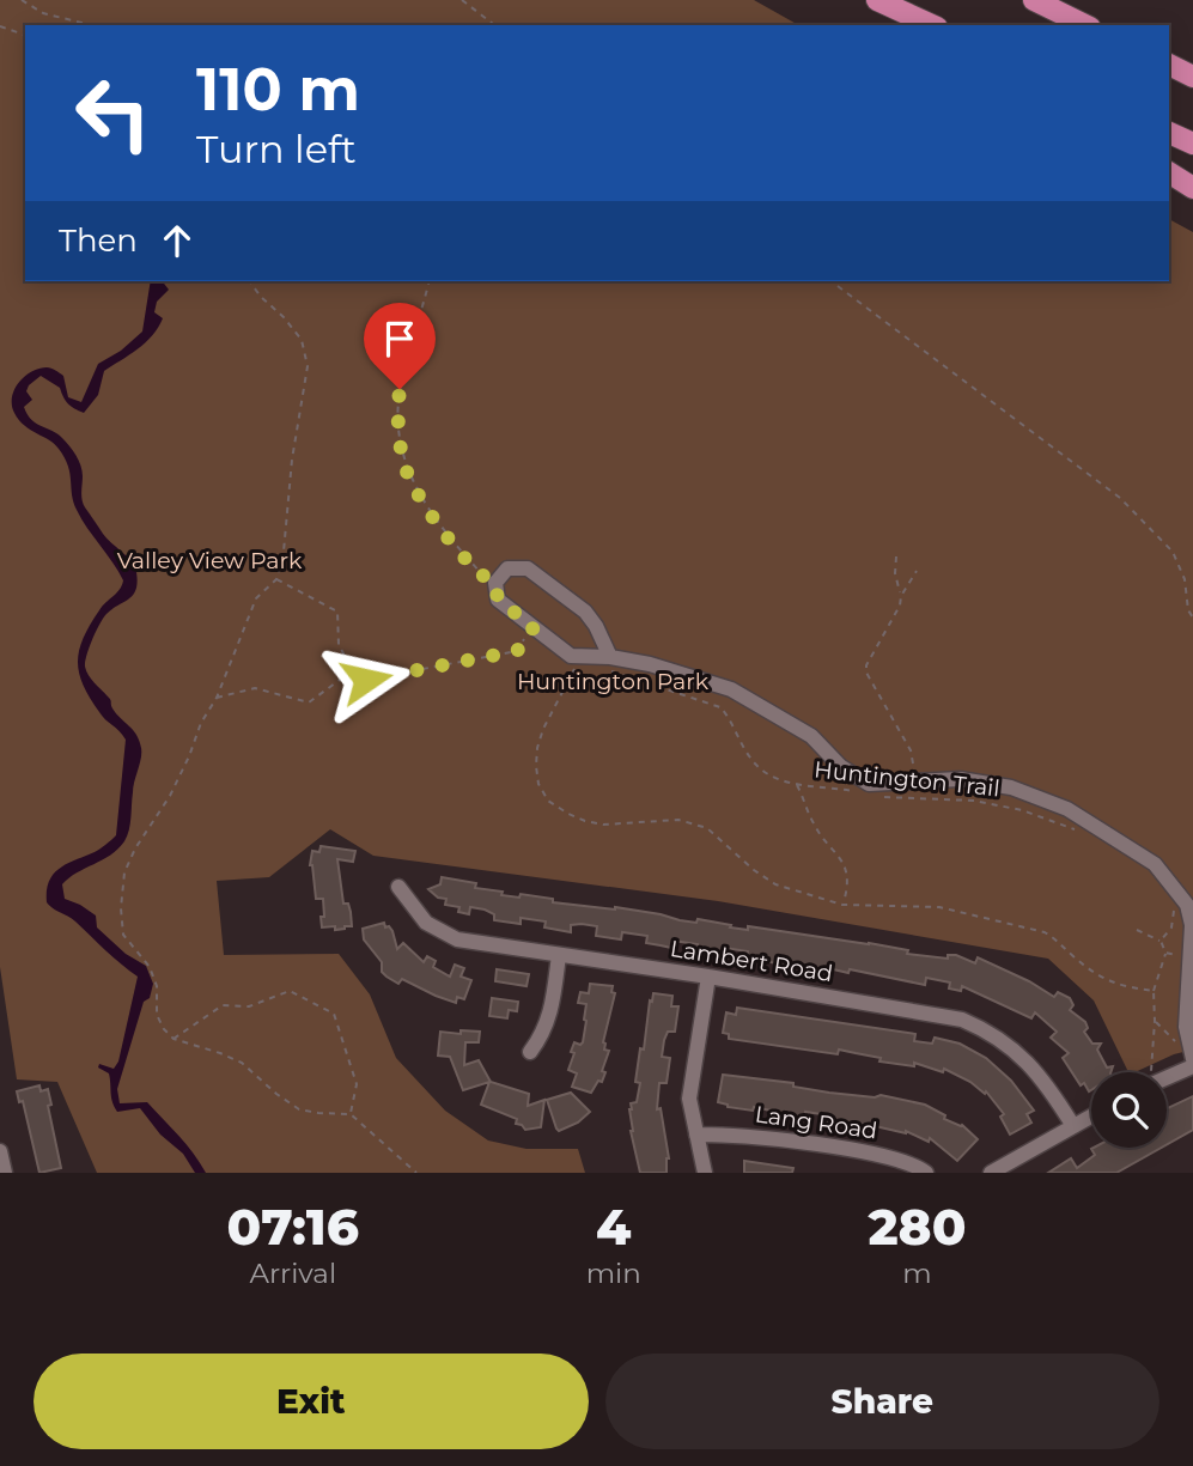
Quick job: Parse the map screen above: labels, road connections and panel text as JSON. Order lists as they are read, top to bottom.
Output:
{
  "streets": {
    "street": ["Lambert Road", "Lang Road"],
    "path": ["Huntington Trail"]
  },
  "parks": ["Valley View Park", "Huntington Park"],
  "page": {
    "turn": ["110 m", "Turn left"],
    "then": "Then",
    "eta": [
      "07:16",
      "Arrival",
      "4",
      "min",
      "280",
      "m"
    ],
    "buttons": ["Exit", "Share"]
  }
}
